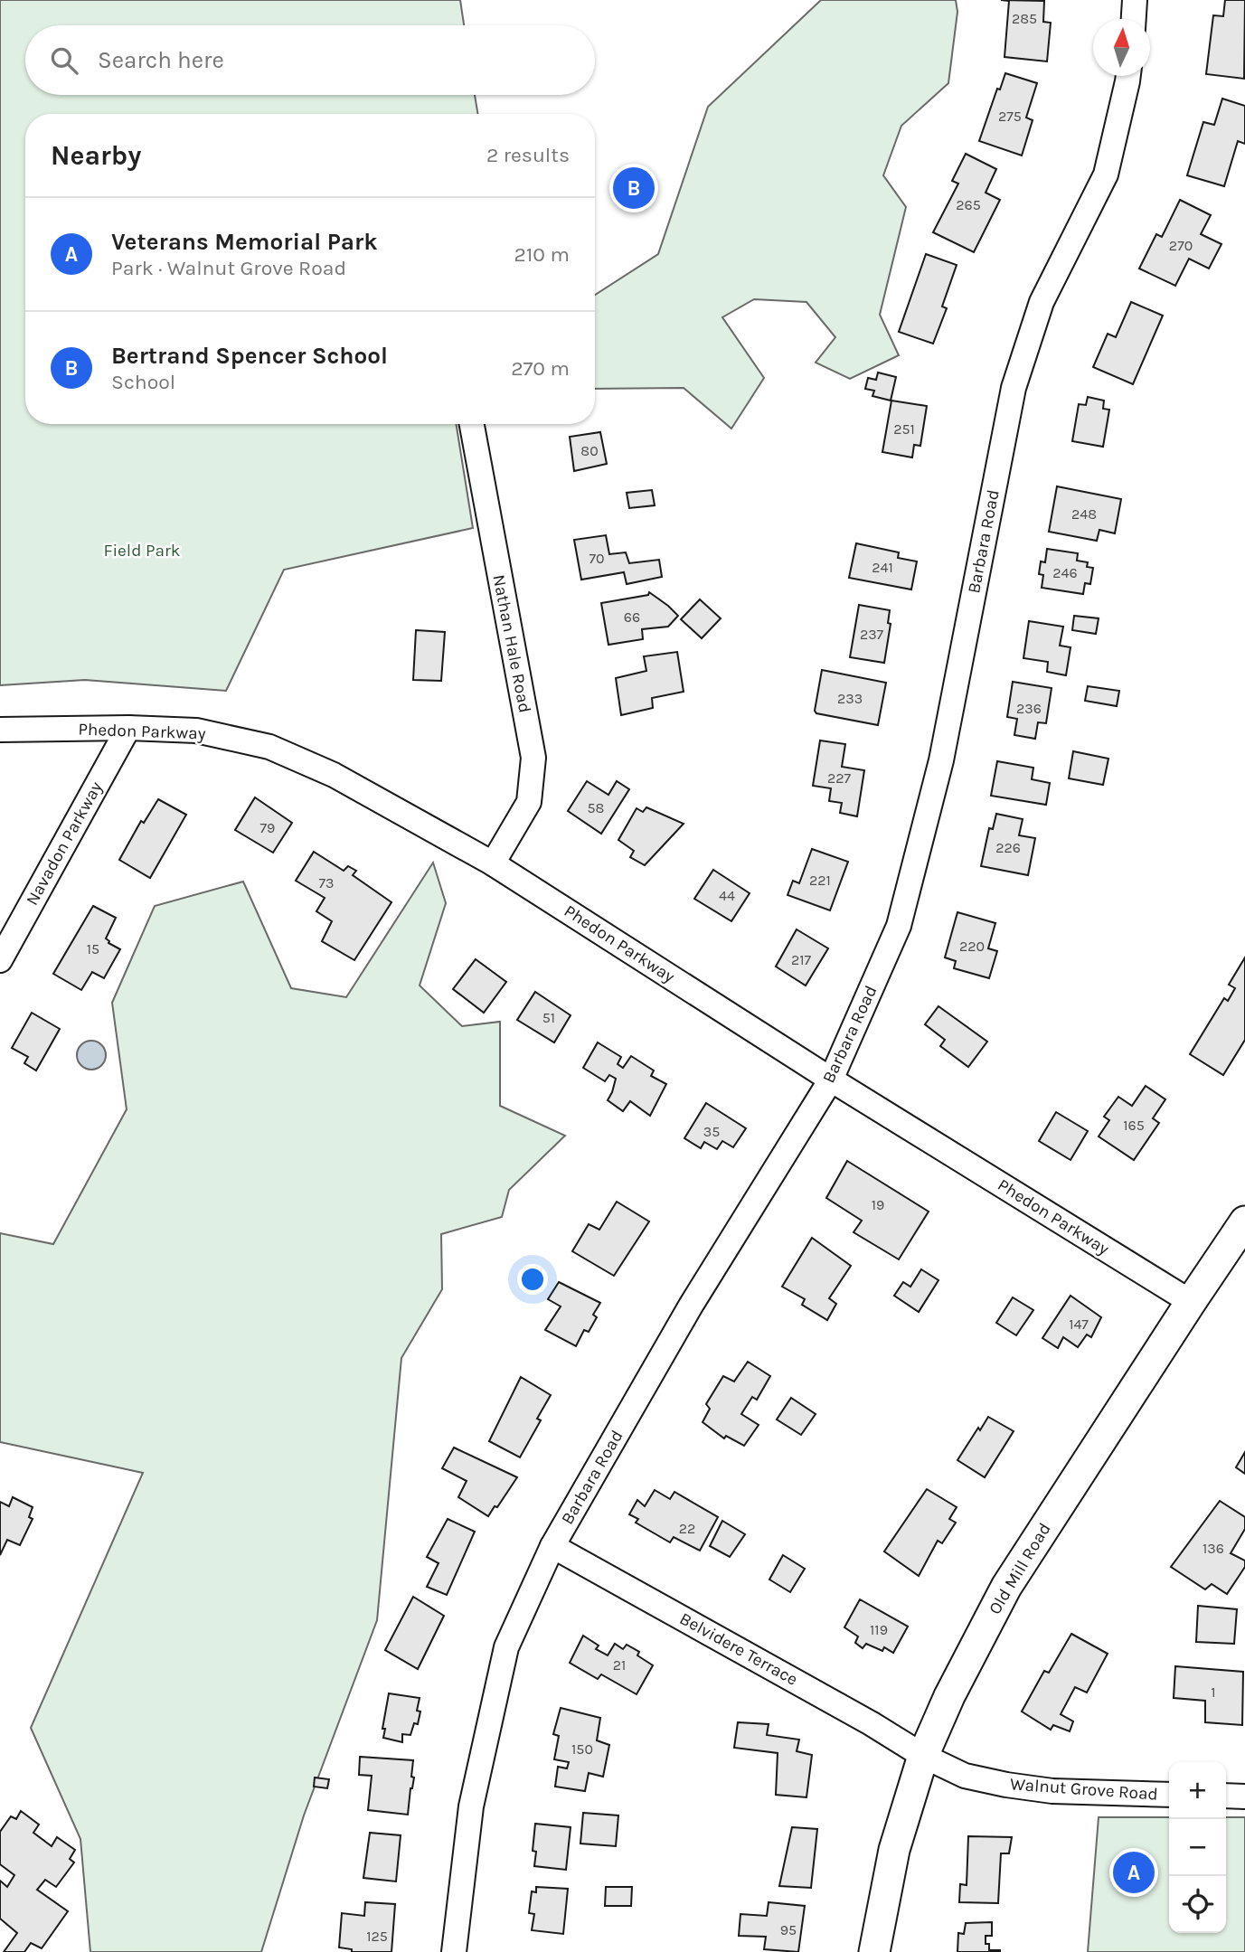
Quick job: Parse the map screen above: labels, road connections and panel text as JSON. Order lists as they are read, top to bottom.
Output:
{
  "streets": {
    "street": [
      "Barbara Road",
      "Nathan Hale Road",
      "Phedon Parkway",
      "Navadon Parkway",
      "Old Mill Road",
      "Belvidere Terrace",
      "Walnut Grove Road"
    ]
  },
  "crossings": [
    ["Barbara Road", "Phedon Parkway"],
    ["Barbara Road", "Belvidere Terrace"],
    ["Nathan Hale Road", "Phedon Parkway"],
    ["Phedon Parkway", "Navadon Parkway"],
    ["Phedon Parkway", "Old Mill Road"],
    ["Old Mill Road", "Belvidere Terrace"],
    ["Old Mill Road", "Walnut Grove Road"],
    ["Belvidere Terrace", "Walnut Grove Road"]
  ],
  "parks": ["Field Park"],
  "house_numbers": [
    "285",
    "275",
    "265",
    "270",
    "251",
    "80",
    "248",
    "70",
    "241",
    "246",
    "66",
    "237",
    "233",
    "236",
    "227",
    "58",
    "79",
    "226",
    "221",
    "73",
    "44",
    "220",
    "15",
    "217",
    "51",
    "165",
    "35",
    "19",
    "147",
    "22",
    "136",
    "119",
    "21",
    "1",
    "150",
    "95",
    "125"
  ],
  "north": "top",
  "page": {
    "search": "Search here",
    "heading": ["Nearby", "2 results"],
    "pins": ["B", "A"],
    "list": [
      {
        "mark": "A",
        "name": "Veterans Memorial Park",
        "note": "Park · Walnut Grove Road",
        "value": "210 m"
      },
      {
        "mark": "B",
        "name": "Bertrand Spencer School",
        "note": "School",
        "value": "270 m"
      }
    ],
    "map_buttons": ["+", "−"]
  }
}
